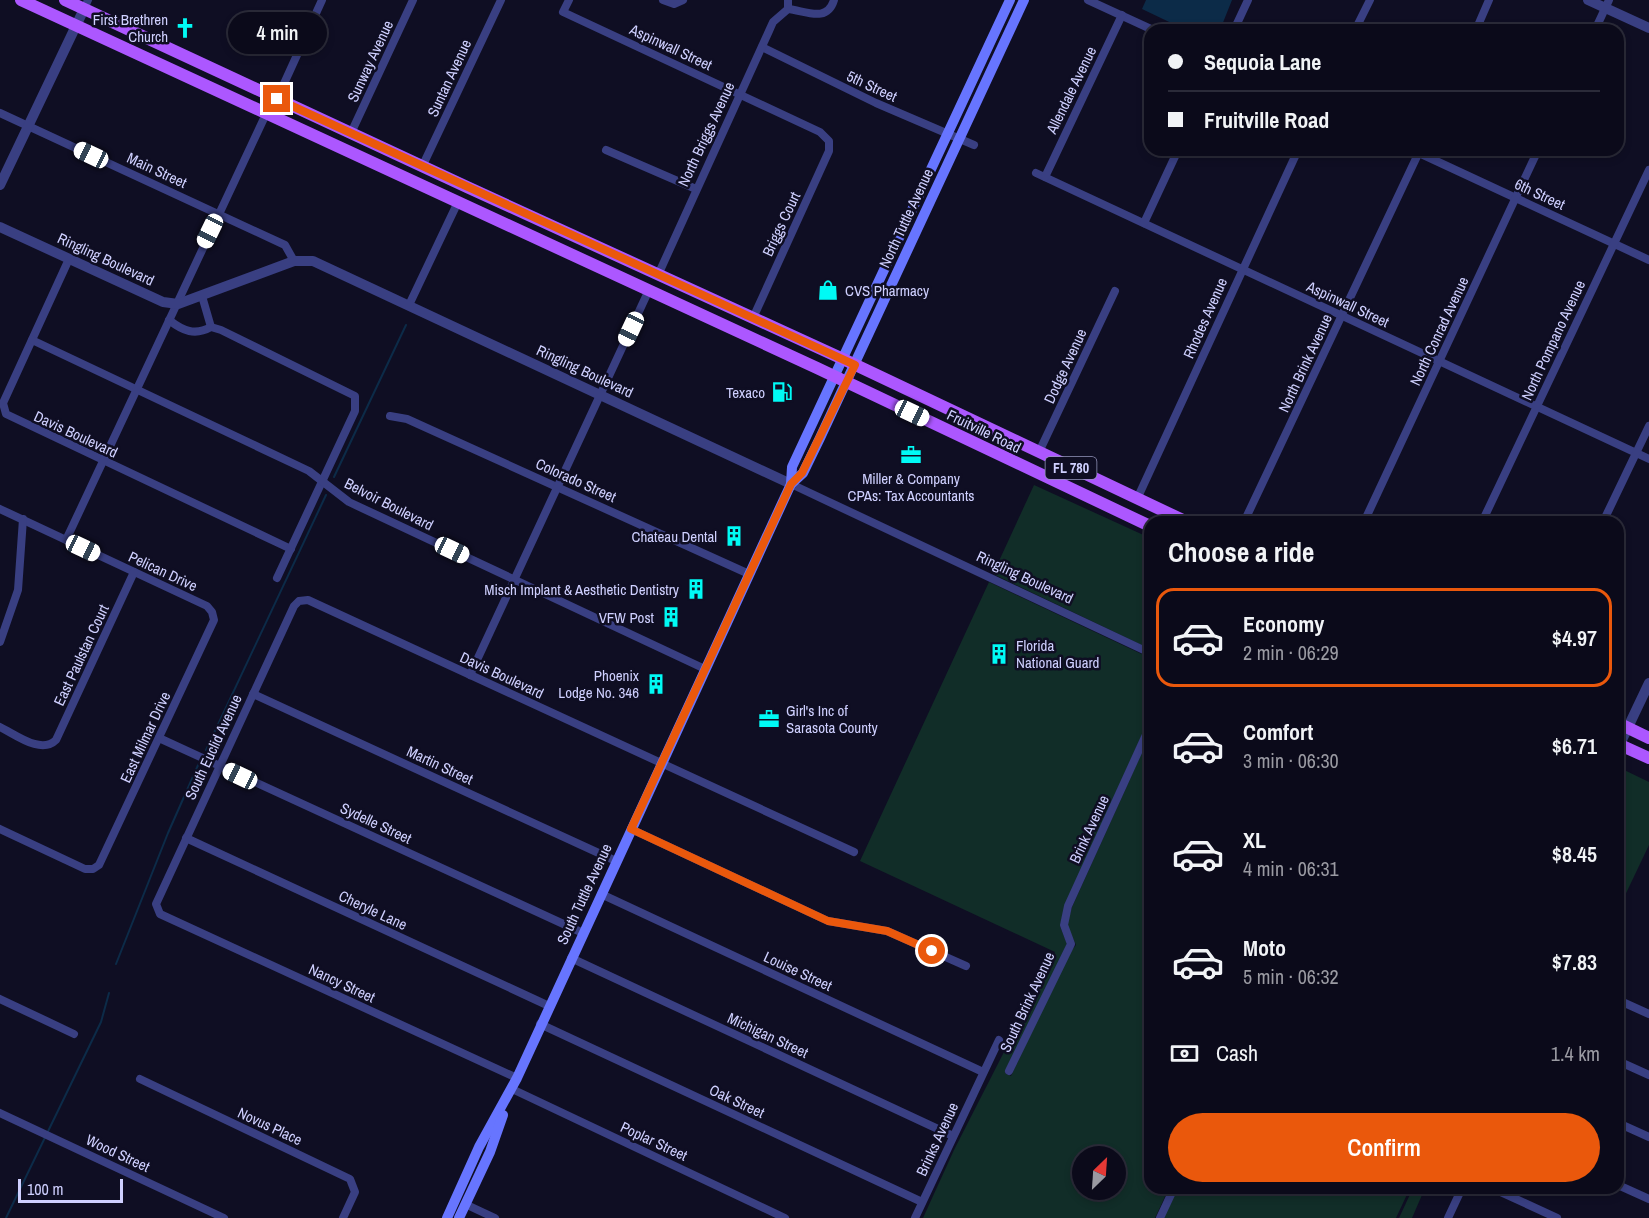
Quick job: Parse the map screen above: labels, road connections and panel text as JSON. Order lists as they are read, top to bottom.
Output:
{
  "streets": {
    "main road": [
      "North Tuttle Avenue",
      "Fruitville Road",
      "FL 780",
      "South Tuttle Avenue"
    ],
    "street": [
      "Aspinwall Street",
      "Sunway Avenue",
      "Suntan Avenue",
      "5th Street",
      "Allendale Avenue",
      "North Briggs Avenue",
      "Main Street",
      "6th Street",
      "Briggs Court",
      "Ringling Boulevard",
      "Rhodes Avenue",
      "North Conrad Avenue",
      "North Pompano Avenue",
      "North Brink Avenue",
      "Dodge Avenue",
      "Davis Boulevard",
      "Colorado Street",
      "Belvoir Boulevard",
      "Pelican Drive",
      "East Paulstan Court",
      "East Milmar Drive",
      "South Euclid Avenue",
      "Martin Street",
      "Sydelle Street",
      "Brink Avenue",
      "Cheryle Lane",
      "Louise Street",
      "Nancy Street",
      "South Brink Avenue",
      "Michigan Street",
      "Oak Street",
      "Novus Place",
      "Brinks Avenue",
      "Poplar Street",
      "Wood Street"
    ]
  },
  "crossings": [
    ["Aspinwall Street", "Allendale Avenue"],
    ["Aspinwall Street", "North Briggs Avenue"],
    ["Aspinwall Street", "Briggs Court"],
    ["Aspinwall Street", "Rhodes Avenue"],
    ["Aspinwall Street", "North Conrad Avenue"],
    ["Aspinwall Street", "North Pompano Avenue"],
    ["Aspinwall Street", "North Brink Avenue"],
    ["Sunway Avenue", "Fruitville Road"],
    ["Suntan Avenue", "Fruitville Road"],
    ["5th Street", "North Briggs Avenue"],
    ["5th Street", "North Tuttle Avenue"],
    ["North Briggs Avenue", "Fruitville Road"],
    ["Main Street", "Ringling Boulevard"],
    ["6th Street", "North Conrad Avenue"],
    ["6th Street", "North Pompano Avenue"],
    ["North Tuttle Avenue", "Ringling Boulevard"],
    ["North Tuttle Avenue", "Fruitville Road"],
    ["North Tuttle Avenue", "South Tuttle Avenue"],
    ["Briggs Court", "Fruitville Road"],
    ["Ringling Boulevard", "Davis Boulevard"],
    ["Ringling Boulevard", "South Tuttle Avenue"],
    ["Rhodes Avenue", "Fruitville Road"],
    ["Dodge Avenue", "Fruitville Road"],
    ["Davis Boulevard", "Belvoir Boulevard"],
    ["Davis Boulevard", "South Euclid Avenue"],
    ["Davis Boulevard", "South Tuttle Avenue"],
    ["Colorado Street", "South Tuttle Avenue"],
    ["Belvoir Boulevard", "South Tuttle Avenue"],
    ["Pelican Drive", "East Paulstan Court"],
    ["Pelican Drive", "East Milmar Drive"],
    ["East Milmar Drive", "Sydelle Street"],
    ["South Euclid Avenue", "Martin Street"],
    ["South Euclid Avenue", "Sydelle Street"],
    ["South Euclid Avenue", "Cheryle Lane"],
    ["South Euclid Avenue", "Nancy Street"],
    ["Martin Street", "South Tuttle Avenue"],
    ["Sydelle Street", "South Tuttle Avenue"],
    ["Brink Avenue", "South Brink Avenue"],
    ["South Tuttle Avenue", "Cheryle Lane"],
    ["South Tuttle Avenue", "Louise Street"],
    ["South Tuttle Avenue", "Nancy Street"],
    ["South Tuttle Avenue", "Michigan Street"],
    ["South Tuttle Avenue", "Oak Street"],
    ["South Tuttle Avenue", "Poplar Street"],
    ["Louise Street", "South Brink Avenue"],
    ["Louise Street", "Brinks Avenue"],
    ["South Brink Avenue", "Brinks Avenue"],
    ["Michigan Street", "Brinks Avenue"],
    ["Oak Street", "Brinks Avenue"]
  ],
  "places": {
    "church": ["First Brethren Church"],
    "shop": ["CVS Pharmacy"],
    "fuel station": ["Texaco"],
    "office": ["Miller & Company CPAs: Tax Accountants", "Girl's Inc of Sarasota County"],
    "building": [
      "Chateau Dental",
      "Misch Implant & Aesthetic Dentistry",
      "VFW Post",
      "Florida National Guard",
      "Phoenix Lodge No. 346"
    ]
  },
  "scale_bar": "100 m",
  "north": "top right",
  "page": {
    "bubble": "4 min",
    "banner": ["Sequoia Lane", "Fruitville Road"],
    "heading": "Choose a ride",
    "list": [
      {
        "name": "Economy",
        "note": "2 min · 06:29",
        "value": "$4.97"
      },
      {
        "name": "Comfort",
        "note": "3 min · 06:30",
        "value": "$6.71"
      },
      {
        "name": "XL",
        "note": "4 min · 06:31",
        "value": "$8.45"
      },
      {
        "name": "Moto",
        "note": "5 min · 06:32",
        "value": "$7.83"
      }
    ],
    "pay": ["Cash", "1.4 km"],
    "buttons": "Confirm",
    "scale": "100 m"
  }
}
